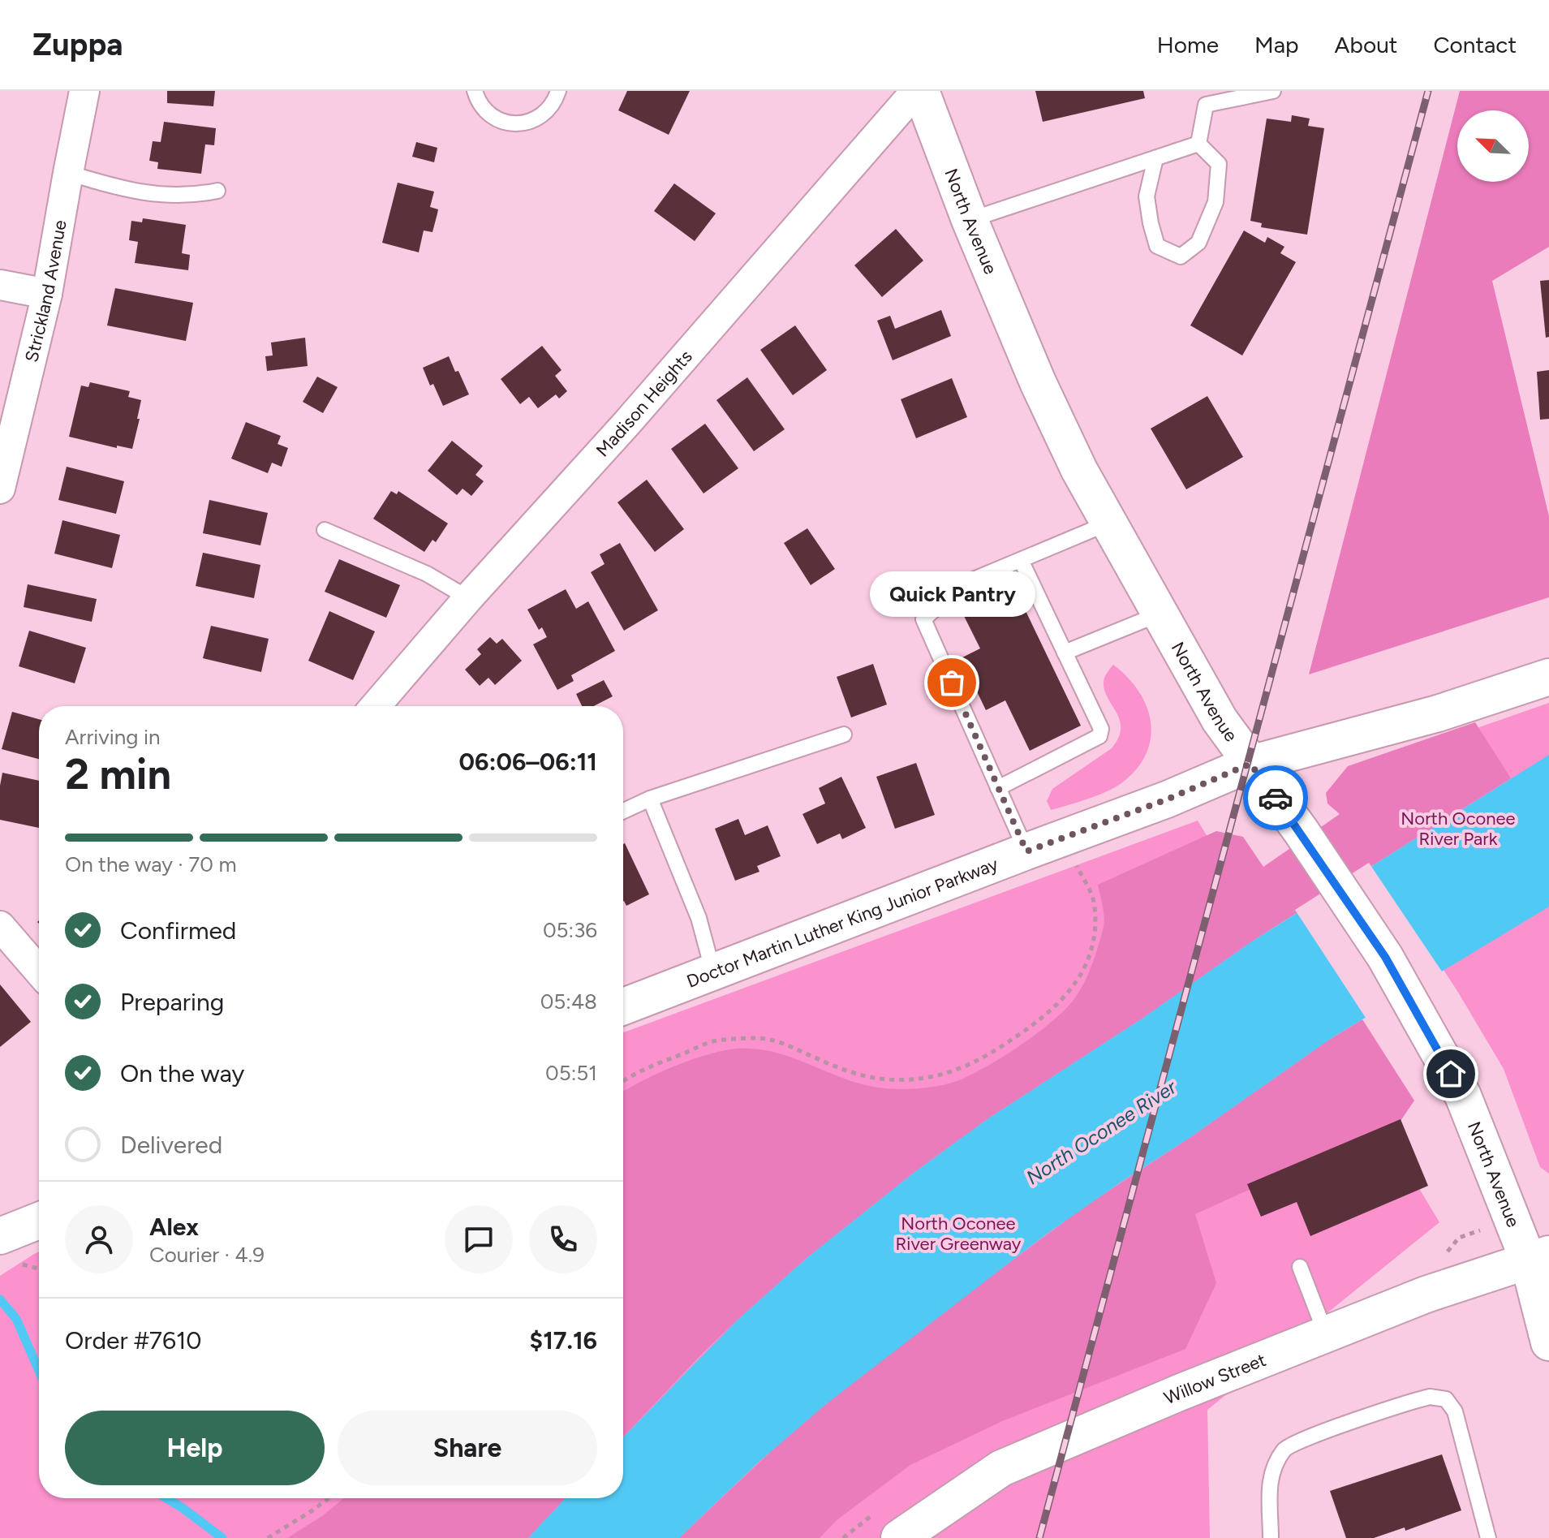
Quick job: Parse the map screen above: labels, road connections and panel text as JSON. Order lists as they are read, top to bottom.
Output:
{
  "streets": {
    "main road": ["North Avenue", "Doctor Martin Luther King Junior Parkway", "Willow Street"],
    "street": ["Strickland Avenue", "Madison Heights"]
  },
  "crossings": [
    ["North Avenue", "Madison Heights"],
    ["North Avenue", "Doctor Martin Luther King Junior Parkway"],
    ["North Avenue", "Willow Street"]
  ],
  "water": ["North Oconee River"],
  "parks": ["North Oconee River Park", "North Oconee River Greenway"],
  "places": ["Quick Pantry"],
  "north": "top left",
  "page": {
    "header": "Zuppa",
    "nav": [
      "Home",
      "Map",
      "About",
      "Contact"
    ],
    "bubble": "Quick Pantry",
    "heading": ["2 min", "Arriving in", "06:06–06:11"],
    "panel": [
      "Alex",
      "Courier · 4.9",
      "Order #7610",
      "$17.16"
    ],
    "bar": "On the way · 70 m",
    "list": [
      ["Confirmed", "05:36"],
      ["Preparing", "05:48"],
      ["On the way", "05:51"],
      "Delivered"
    ],
    "buttons": ["Help", "Share"]
  }
}
